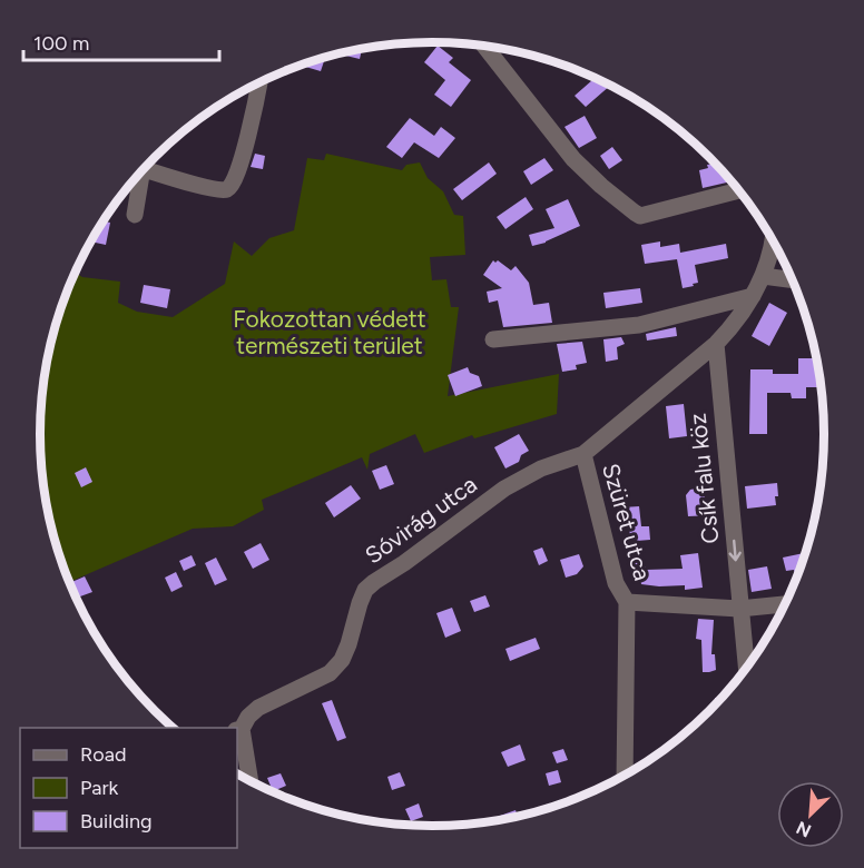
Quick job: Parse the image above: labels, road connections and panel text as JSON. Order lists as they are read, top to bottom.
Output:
{
  "streets": {
    "street": ["Csík falu köz", "Sóvirág utca", "Szüret utca"]
  },
  "crossings": [
    ["Csík falu köz", "Szüret utca"],
    ["Sóvirág utca", "Szüret utca"]
  ],
  "one_way": ["Csík falu köz"],
  "parks": ["Fokozottan védett természeti terület"],
  "legend": ["Road", "Park", "Building"],
  "scale_bar": "100 m",
  "north": "bottom left"
}
